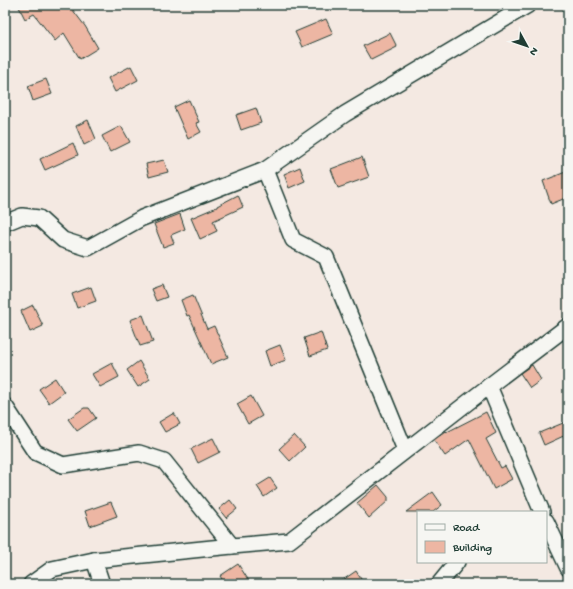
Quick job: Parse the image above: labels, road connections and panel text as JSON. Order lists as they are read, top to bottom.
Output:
{
  "legend": ["Road", "Building"],
  "north": "bottom right"
}
